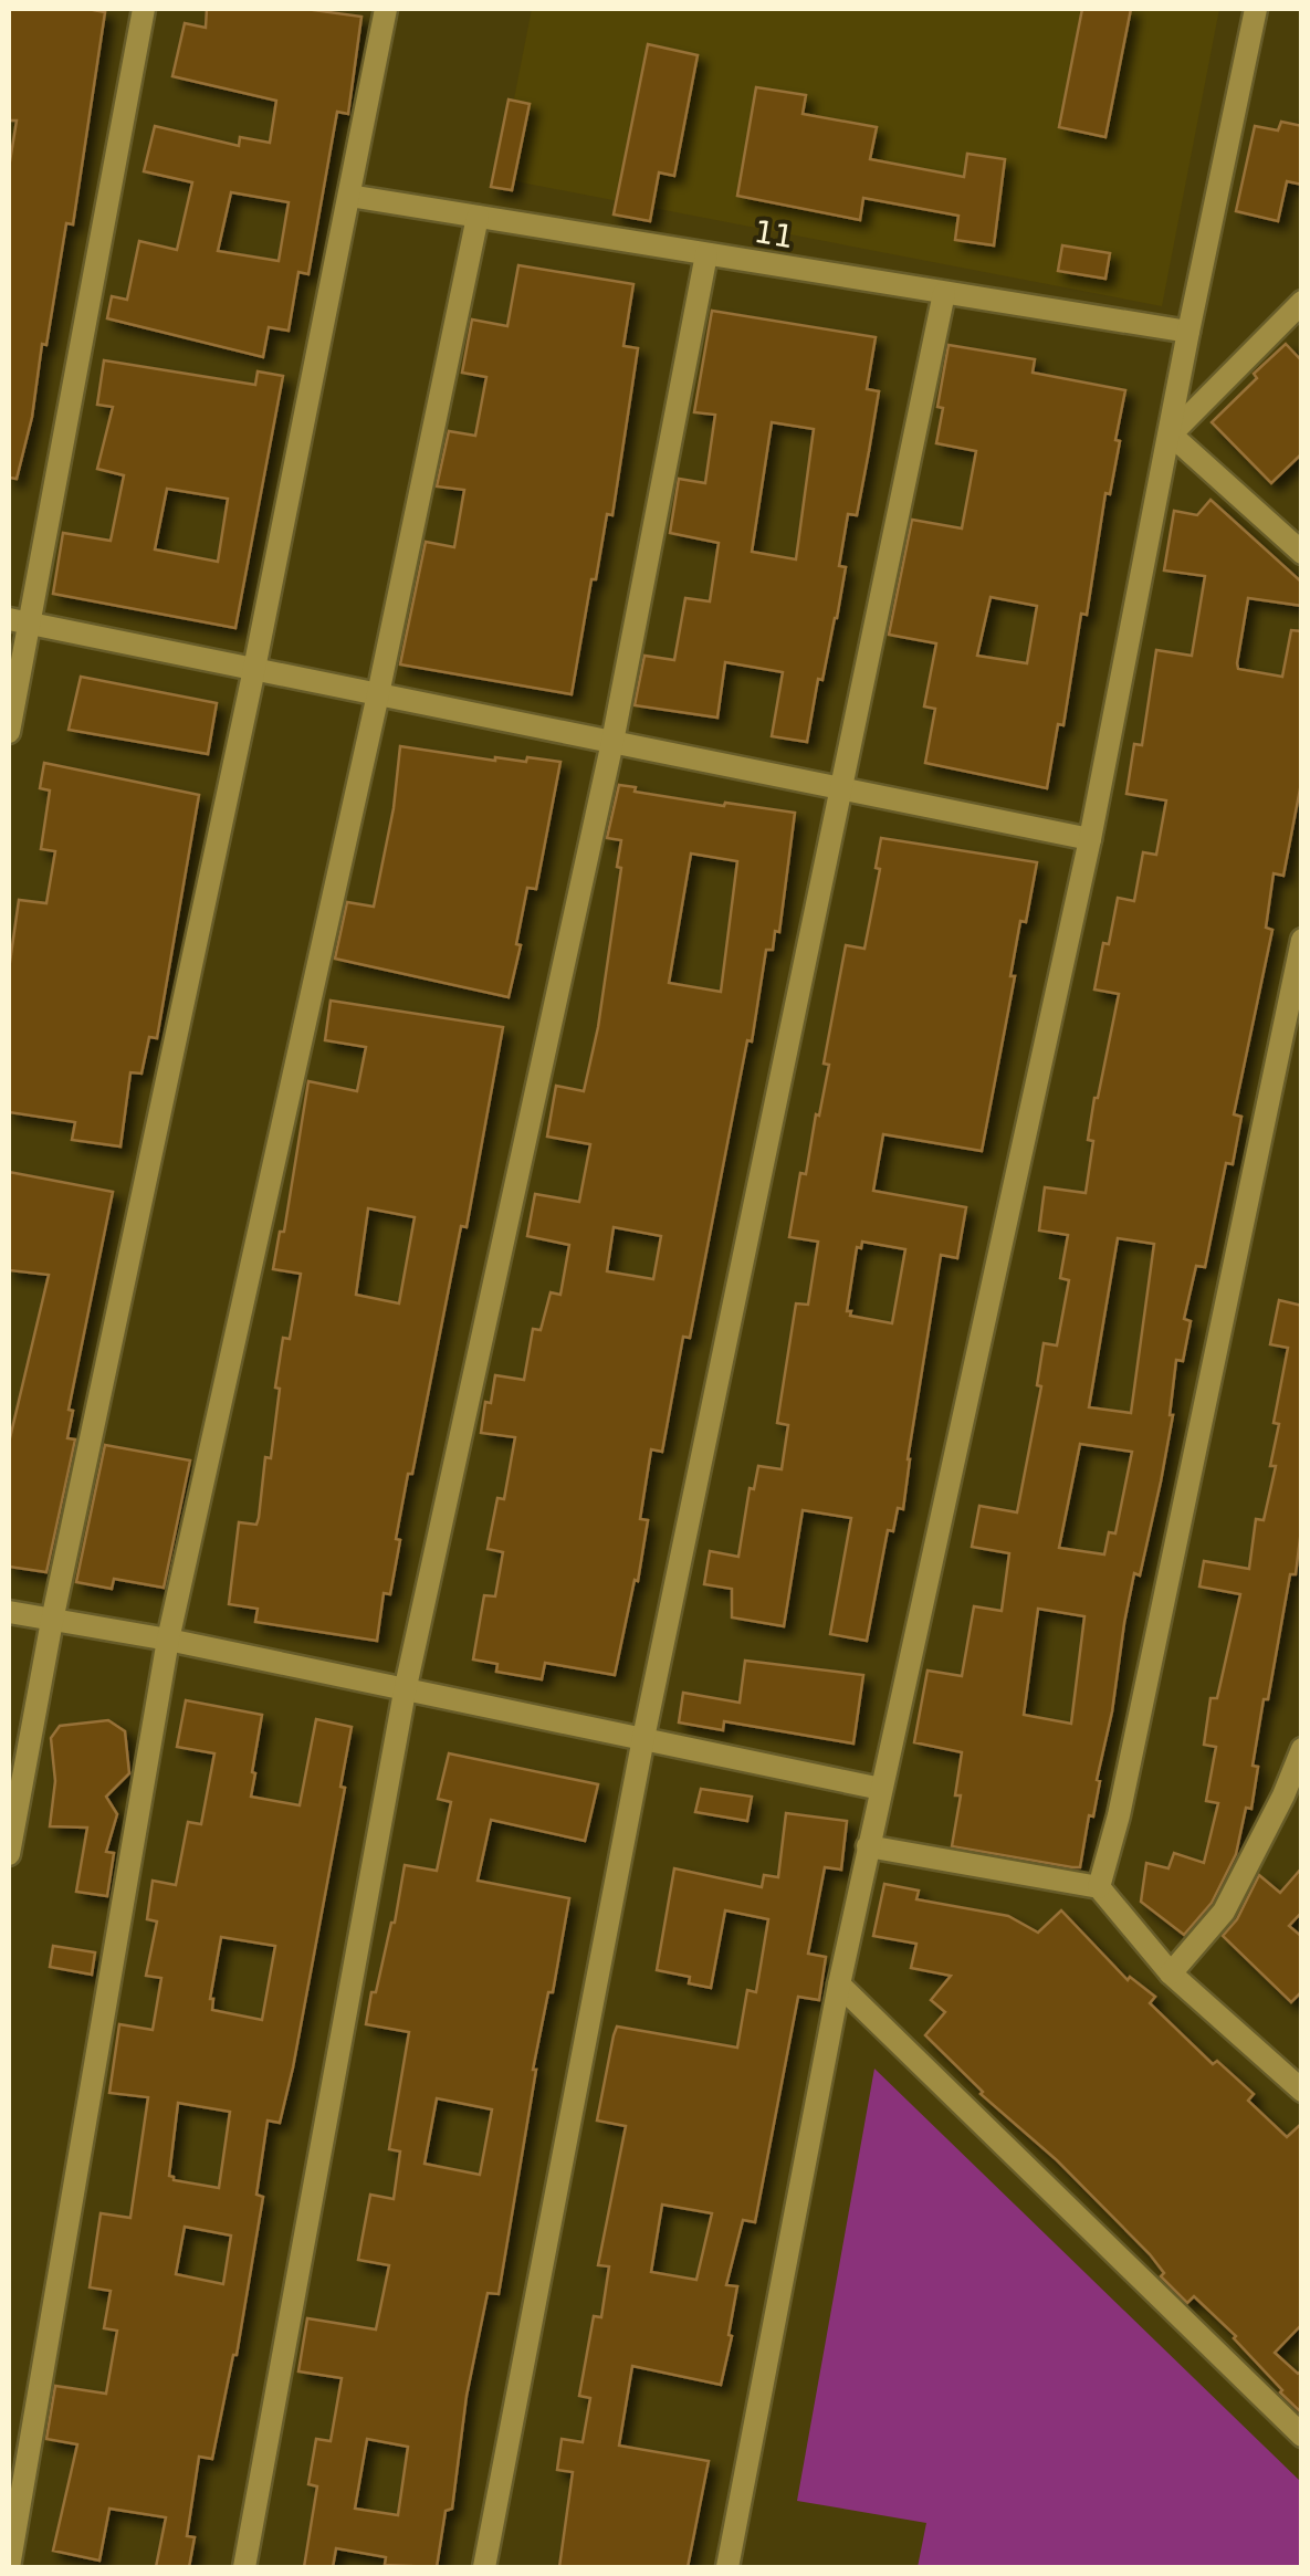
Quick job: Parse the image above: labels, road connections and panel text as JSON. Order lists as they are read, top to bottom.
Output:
{
  "streets": {
    "street": ["11"]
  }
}
